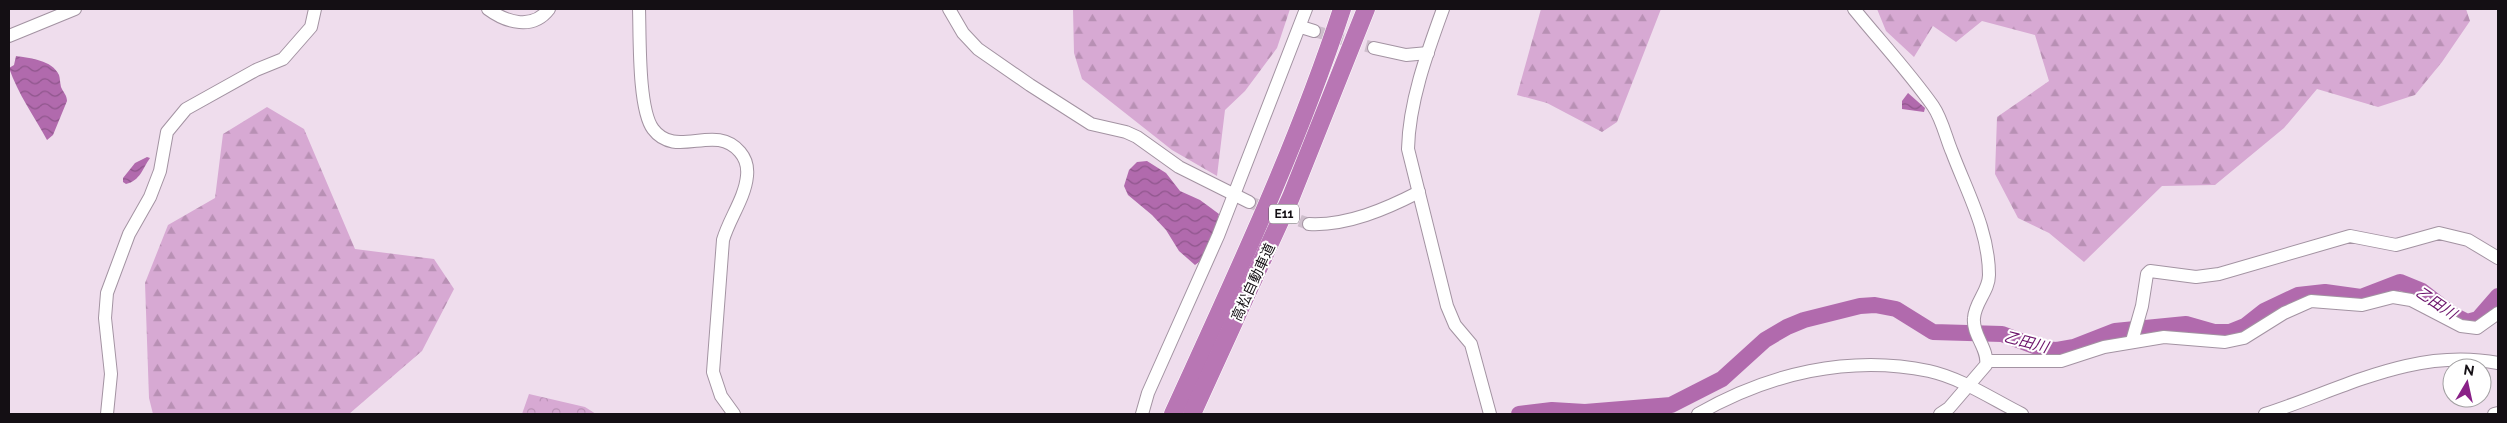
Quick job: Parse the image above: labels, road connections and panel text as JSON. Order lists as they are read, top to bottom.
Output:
{
  "streets": {
    "highway": ["E11", "高松自動車道"]
  },
  "water": ["乙田川"],
  "north": "top"
}
